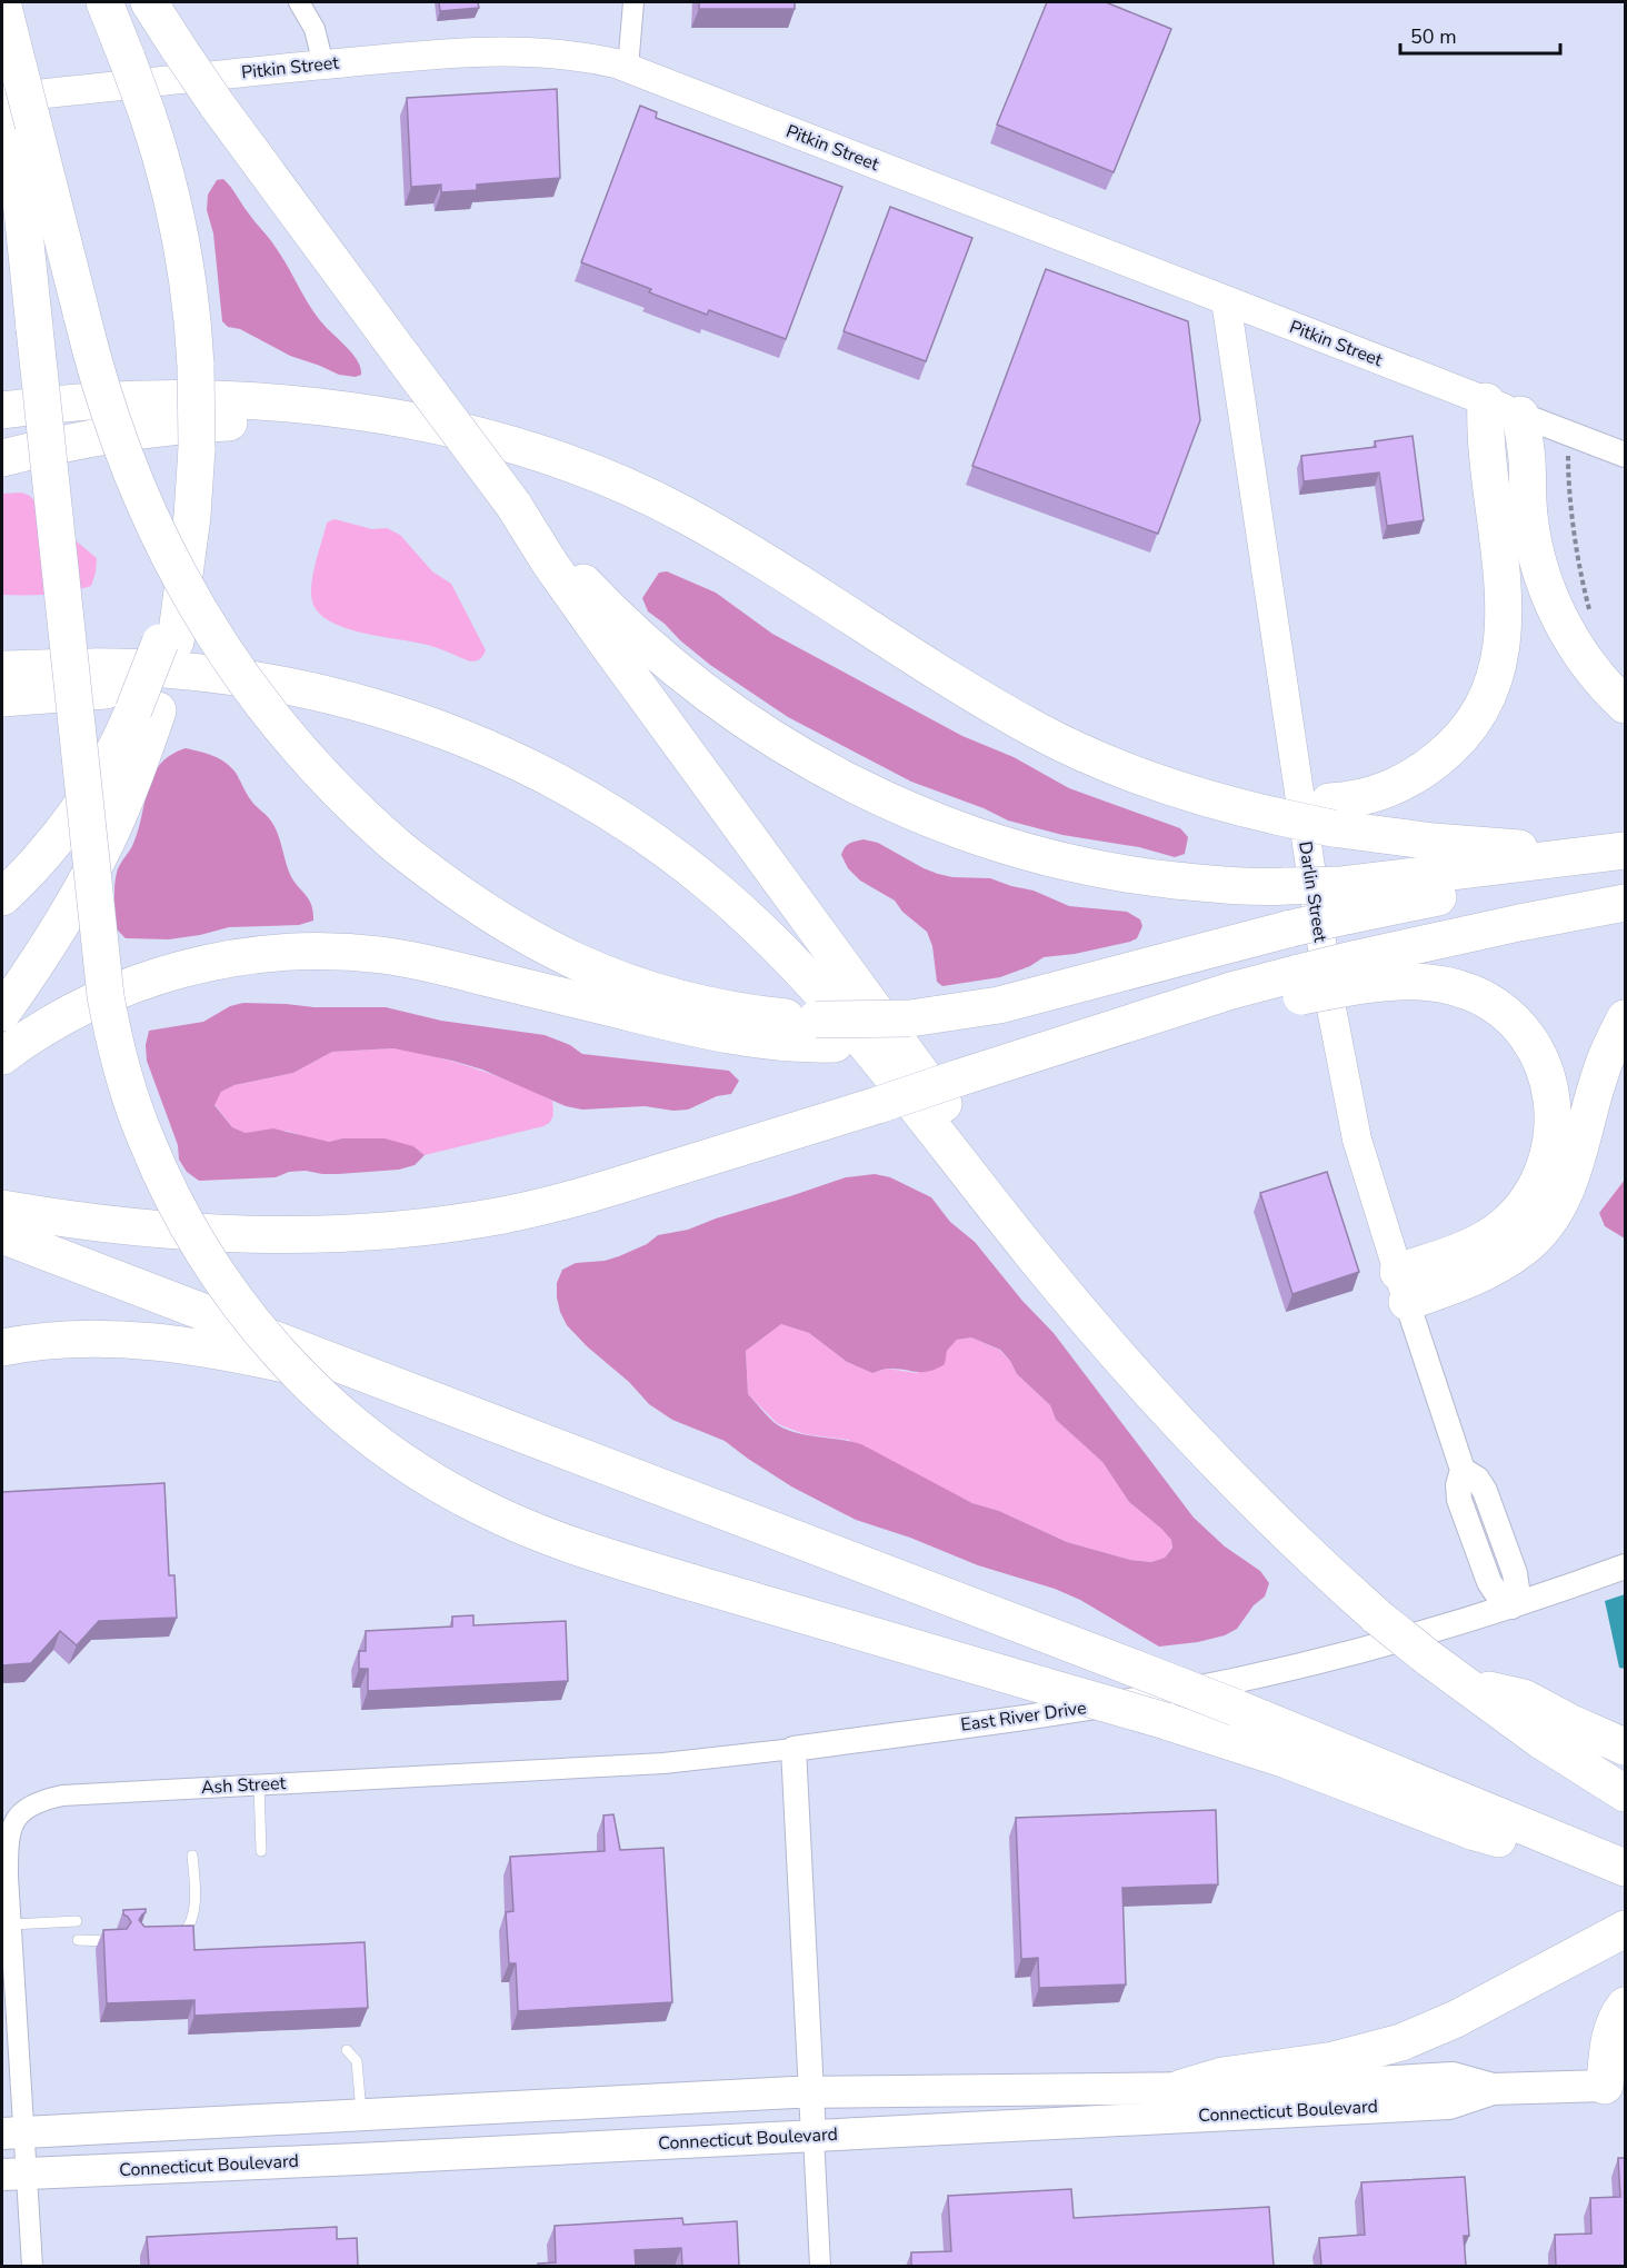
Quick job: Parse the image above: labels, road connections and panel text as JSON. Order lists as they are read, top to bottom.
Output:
{
  "streets": {
    "main road": ["Pitkin Street", "Darlin Street", "Connecticut Boulevard"],
    "street": ["East River Drive", "Ash Street"]
  },
  "crossings": [
    ["Pitkin Street", "Darlin Street"],
    ["Darlin Street", "East River Drive"],
    ["East River Drive", "Ash Street"],
    ["Ash Street", "Connecticut Boulevard"]
  ],
  "scale_bar": "50 m"
}
